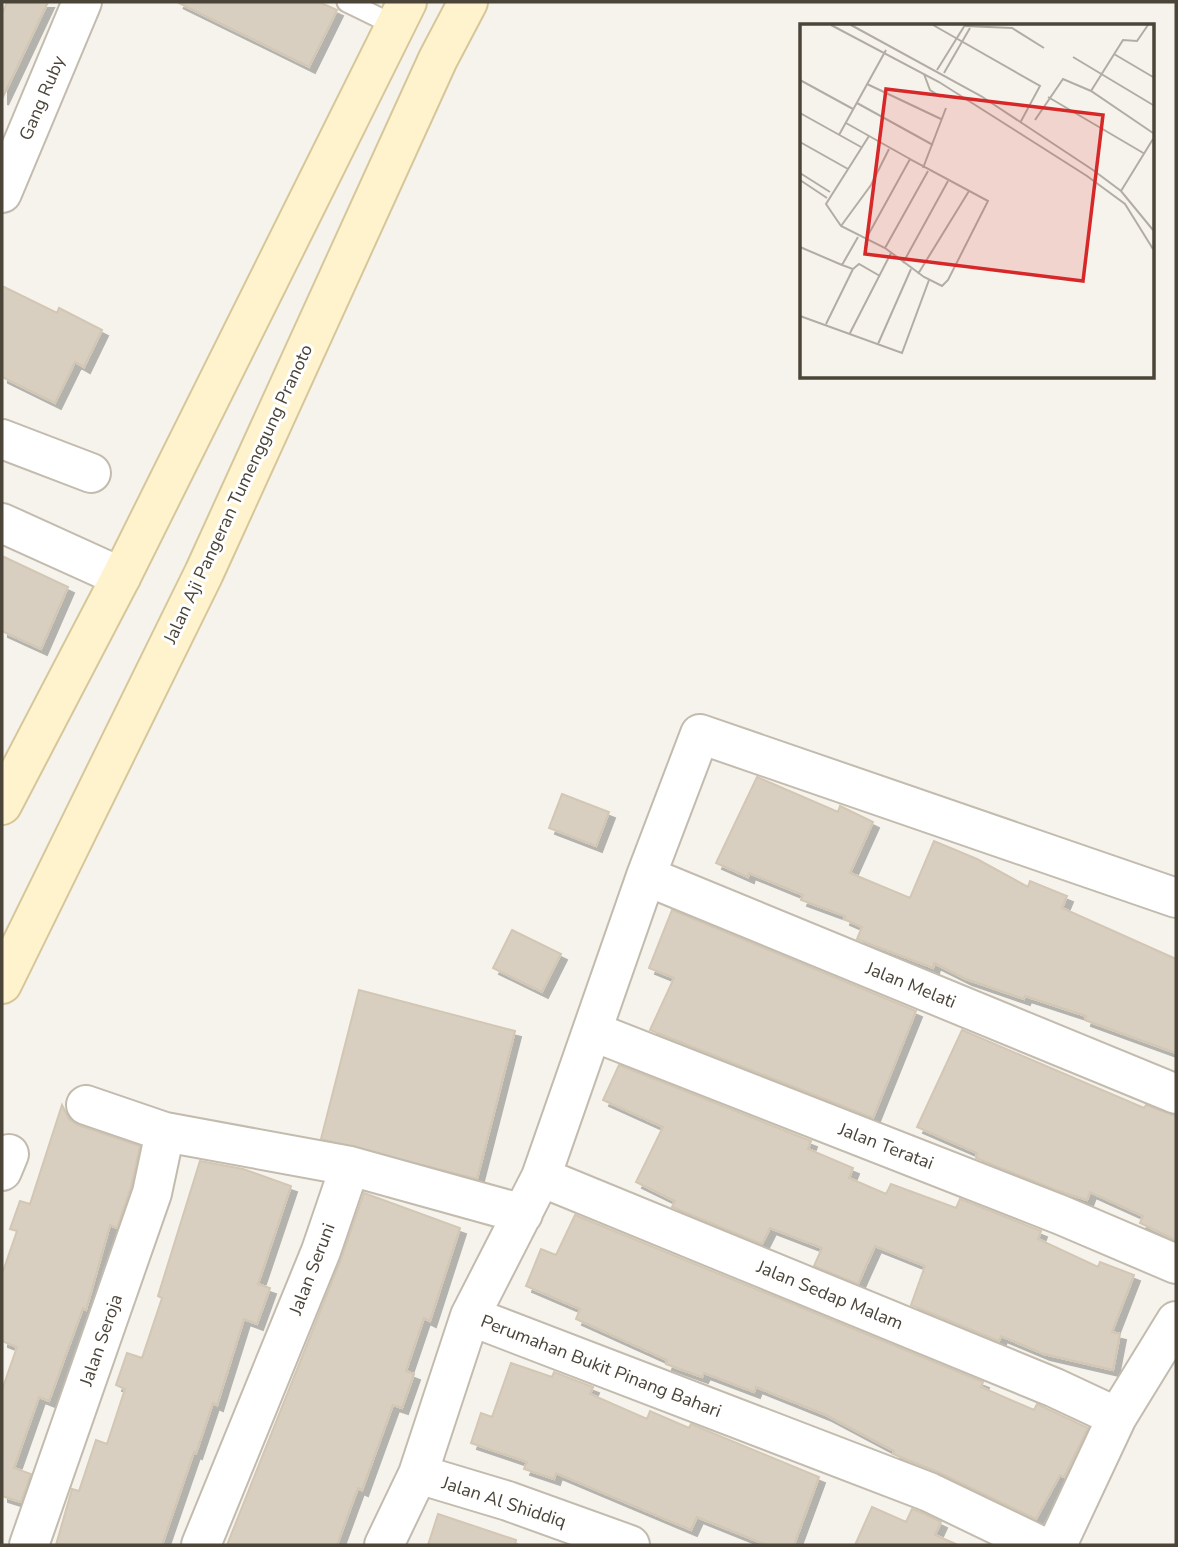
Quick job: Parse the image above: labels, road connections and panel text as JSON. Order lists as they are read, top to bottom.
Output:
{
  "streets": {
    "main road": ["Jalan Aji Pangeran Tumenggung Pranoto"],
    "street": [
      "Gang Ruby",
      "Jalan Melati",
      "Jalan Teratai",
      "Jalan Seruni",
      "Jalan Sedap Malam",
      "Jalan Seroja",
      "Perumahan Bukit Pinang Bahari",
      "Jalan Al Shiddiq"
    ]
  },
  "crossings": [
    ["Jalan Melati", "Perumahan Bukit Pinang Bahari"],
    ["Jalan Teratai", "Perumahan Bukit Pinang Bahari"],
    ["Jalan Sedap Malam", "Perumahan Bukit Pinang Bahari"]
  ]
}
